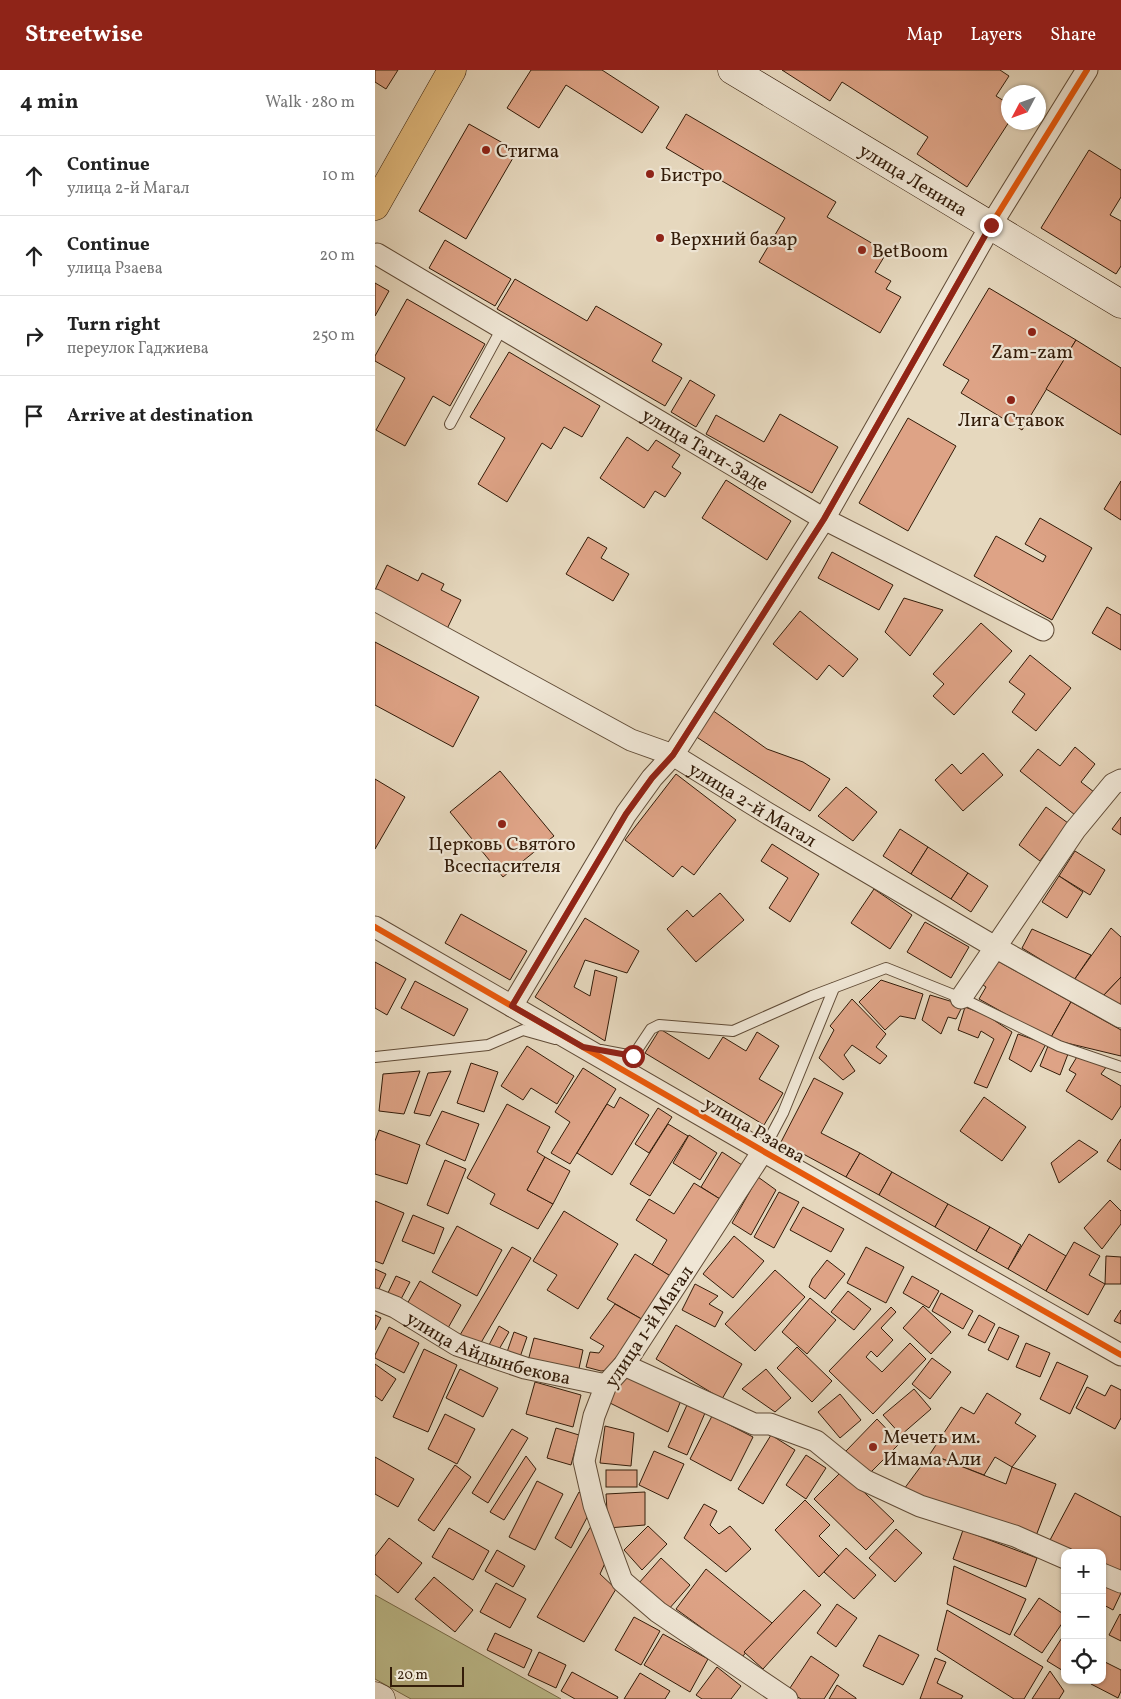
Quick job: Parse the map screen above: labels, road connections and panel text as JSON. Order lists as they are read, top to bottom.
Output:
{
  "streets": {
    "street": [
      "улица Ленина",
      "улица Таги-Заде",
      "улица 2-й Магал",
      "улица Рзаева",
      "улица 1-й Магал",
      "улица Айдынбекова"
    ]
  },
  "crossings": [
    ["улица Рзаева", "улица 1-й Магал"],
    ["улица 1-й Магал", "улица Айдынбекова"]
  ],
  "places": [
    "Стигма",
    "Бистро",
    "Верхний базар",
    "BetBoom",
    "Zam-zam",
    "Лига Ставок",
    "Церковь Святого Всеспасителя",
    "Мечеть им. Имама Али"
  ],
  "scale_bar": "20 m",
  "north": "bottom left",
  "page": {
    "header": "Streetwise",
    "nav": ["Map", "Layers", "Share"],
    "heading": ["4 min", "Walk · 280 m"],
    "list": [
      ["Continue", "улица 2-й Магал", "10 m"],
      ["Continue", "улица Рзаева", "20 m"],
      ["Turn right", "переулок Гаджиева", "250 m"],
      "Arrive at destination"
    ],
    "map_buttons": ["+", "−"],
    "scale": "20 m"
  }
}
